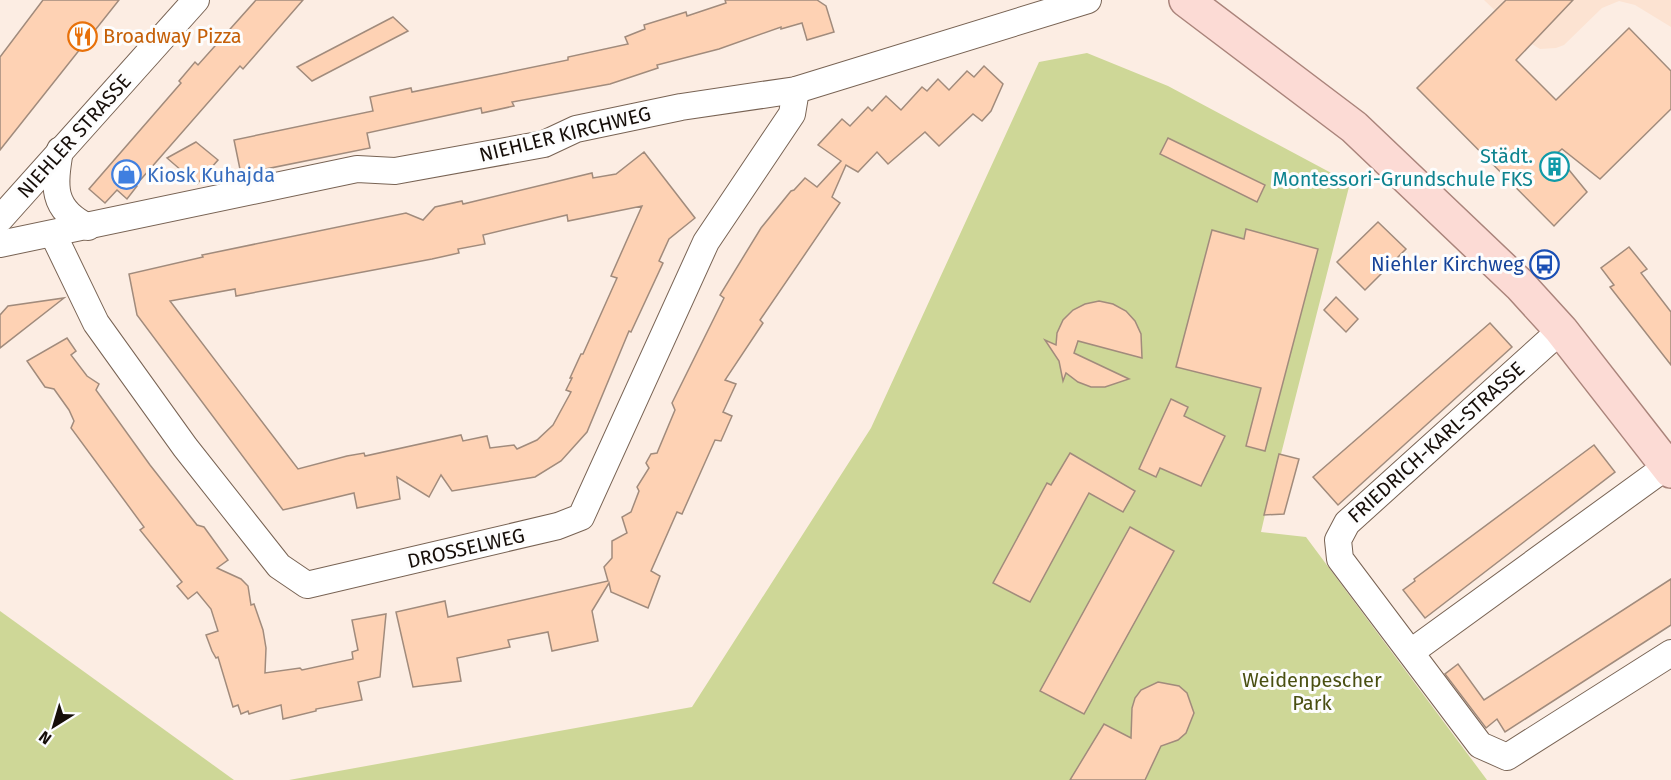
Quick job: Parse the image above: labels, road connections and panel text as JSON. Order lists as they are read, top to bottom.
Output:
{
  "streets": {
    "street": [
      "NIEHLER KIRCHWEG",
      "NIEHLER STRASSE",
      "FRIEDRICH-KARL-STRASSE",
      "DROSSELWEG"
    ]
  },
  "crossings": [
    ["NIEHLER KIRCHWEG", "DROSSELWEG"]
  ],
  "parks": ["Weidenpescher Park"],
  "places": {
    "restaurant": ["Broadway Pizza"],
    "building": ["Städt. Montessori-Grundschule FKS"],
    "shop": ["Kiosk Kuhajda"],
    "bus stop": ["Niehler Kirchweg"]
  },
  "north": "bottom left"
}
